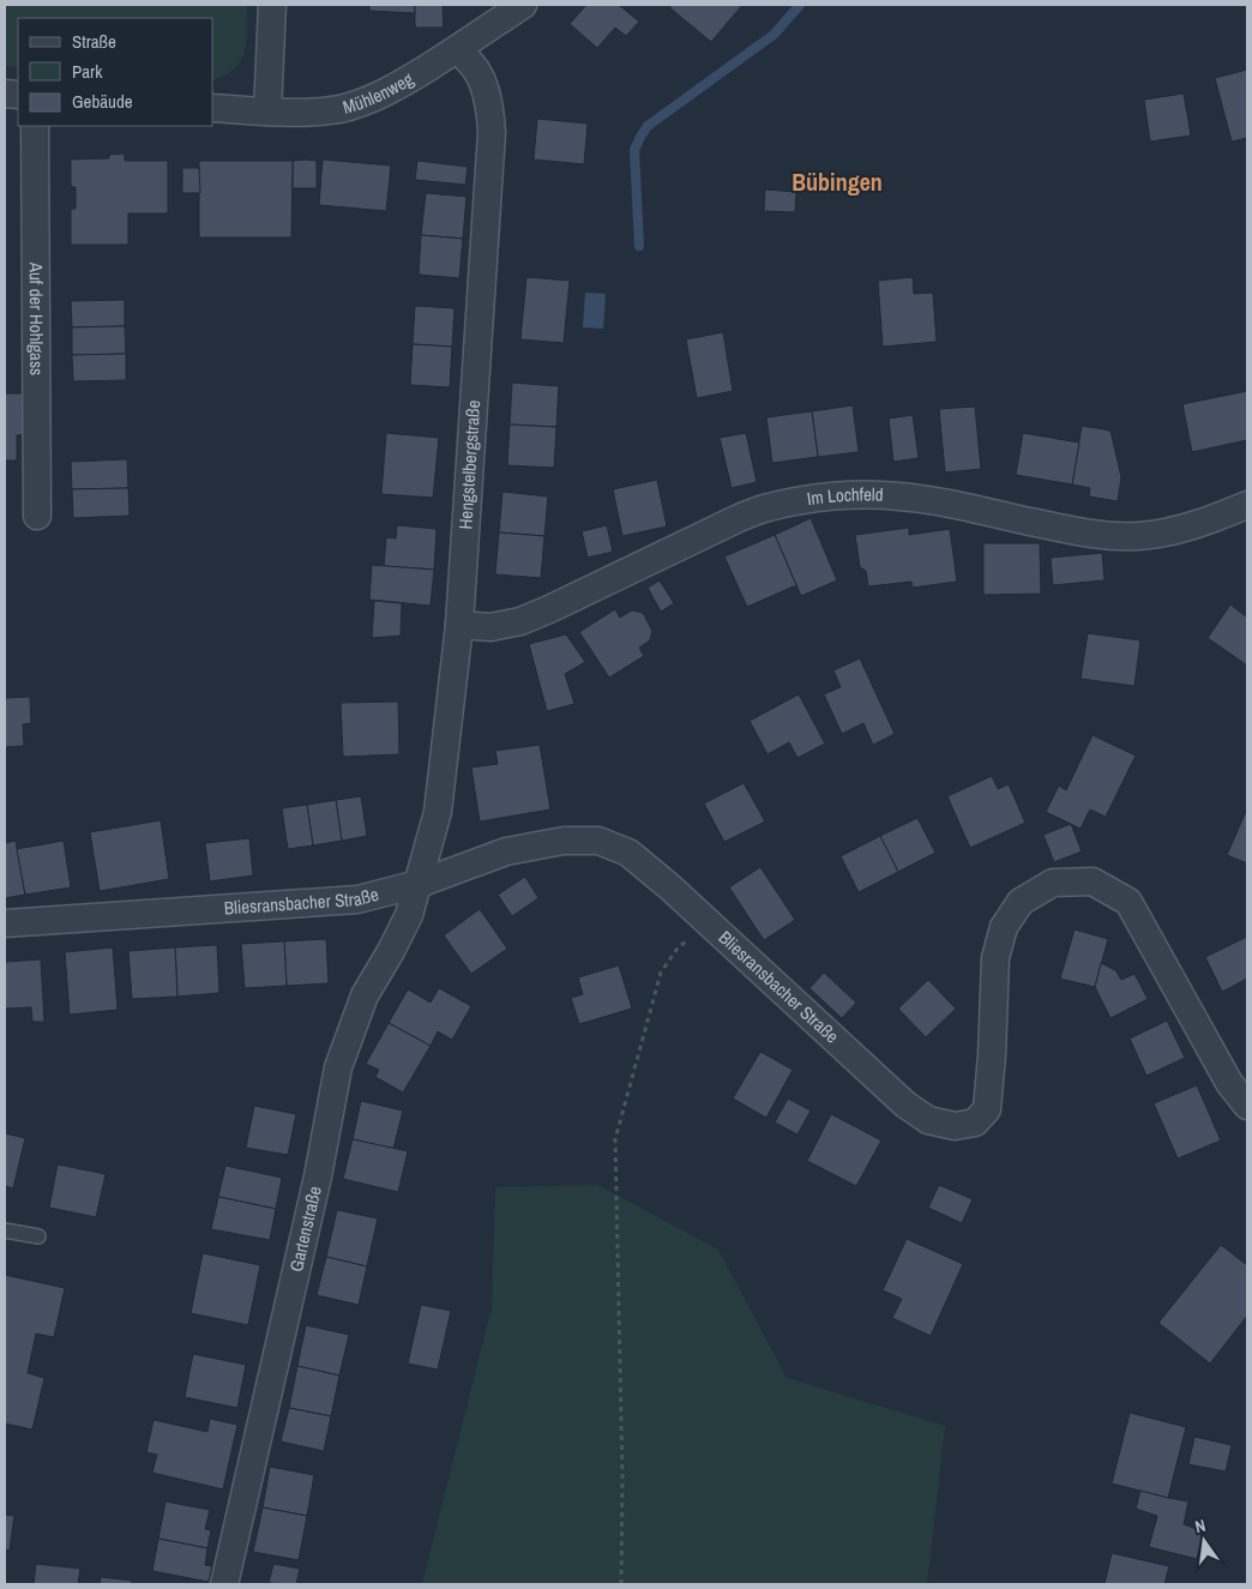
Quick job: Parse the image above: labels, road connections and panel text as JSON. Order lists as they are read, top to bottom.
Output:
{
  "streets": {
    "street": [
      "Mühlenweg",
      "Auf der Hohlgass",
      "Hengstelbergstraße",
      "Im Lochfeld",
      "Bliesransbacher Straße",
      "Gartenstraße"
    ]
  },
  "crossings": [
    ["Mühlenweg", "Hengstelbergstraße"],
    ["Hengstelbergstraße", "Im Lochfeld"],
    ["Hengstelbergstraße", "Bliesransbacher Straße"],
    ["Hengstelbergstraße", "Gartenstraße"],
    ["Bliesransbacher Straße", "Gartenstraße"]
  ],
  "districts": ["Bübingen"],
  "legend": ["Straße", "Park", "Gebäude"],
  "north": "top"
}
